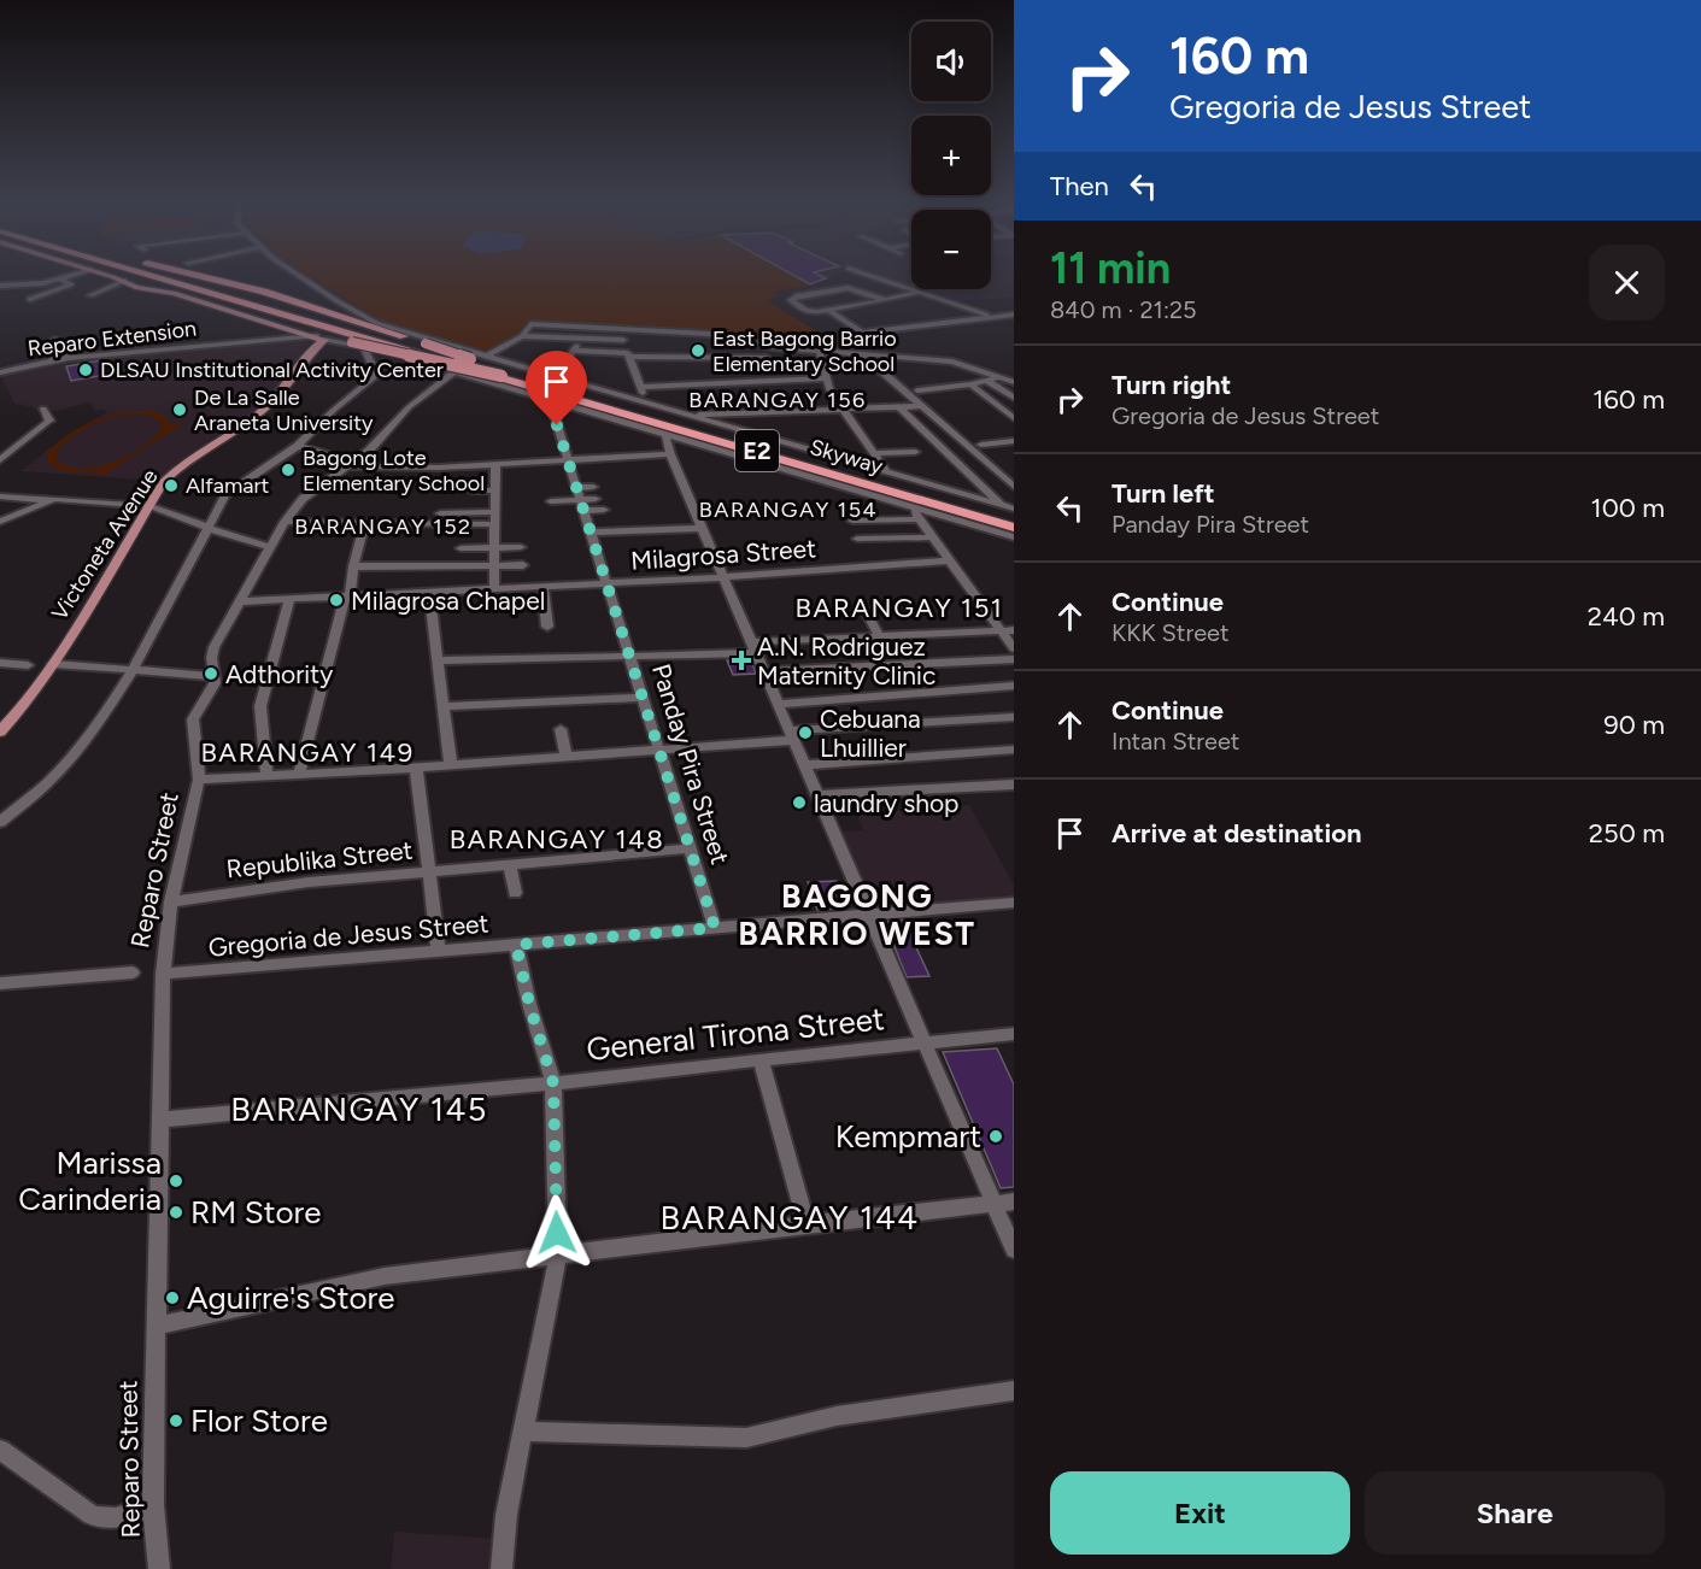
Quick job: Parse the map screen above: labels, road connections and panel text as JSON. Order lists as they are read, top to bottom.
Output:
{
  "streets": {
    "highway": ["E2", "Skyway"],
    "main road": ["Victoneta Avenue"],
    "street": [
      "Reparo Extension",
      "Milagrosa Street",
      "Panday Pira Street",
      "Republika Street",
      "Reparo Street",
      "Gregoria de Jesus Street",
      "General Tirona Street"
    ]
  },
  "crossings": [
    ["Reparo Extension", "Victoneta Avenue"],
    ["Reparo Extension", "Panday Pira Street"],
    ["Reparo Extension", "Reparo Street"],
    ["Milagrosa Street", "Panday Pira Street"],
    ["Milagrosa Street", "Reparo Street"],
    ["Panday Pira Street", "Republika Street"],
    ["Panday Pira Street", "Gregoria de Jesus Street"],
    ["Republika Street", "Reparo Street"],
    ["Reparo Street", "Gregoria de Jesus Street"],
    ["Reparo Street", "General Tirona Street"]
  ],
  "districts": [
    "BARANGAY 156",
    "BARANGAY 154",
    "BARANGAY 152",
    "BARANGAY 151",
    "BARANGAY 149",
    "BARANGAY 148",
    "BAGONG BARRIO WEST",
    "BARANGAY 145",
    "BARANGAY 144"
  ],
  "places": {
    "other": [
      "East Bagong Barrio Elementary School",
      "DLSAU Institutional Activity Center",
      "De La Salle Araneta University",
      "Bagong Lote Elementary School",
      "Alfamart",
      "Milagrosa Chapel",
      "Adthority",
      "Cebuana Lhuillier",
      "laundry shop",
      "Kempmart",
      "Marissa Carinderia",
      "RM Store",
      "Aguirre's Store",
      "Flor Store"
    ],
    "health": ["A.N. Rodriguez Maternity Clinic"]
  },
  "page": {
    "turn": ["160 m", "Gregoria de Jesus Street"],
    "map_buttons": ["+", "−"],
    "then": "Then",
    "heading": ["11 min", "840 m · 21:25"],
    "list": [
      {
        "name": "Turn right",
        "note": "Gregoria de Jesus Street",
        "value": "160 m"
      },
      {
        "name": "Turn left",
        "note": "Panday Pira Street",
        "value": "100 m"
      },
      {
        "name": "Continue",
        "note": "KKK Street",
        "value": "240 m"
      },
      {
        "name": "Continue",
        "note": "Intan Street",
        "value": "90 m"
      },
      {
        "name": "Arrive at destination",
        "value": "250 m"
      }
    ],
    "buttons": ["Exit", "Share"]
  }
}
